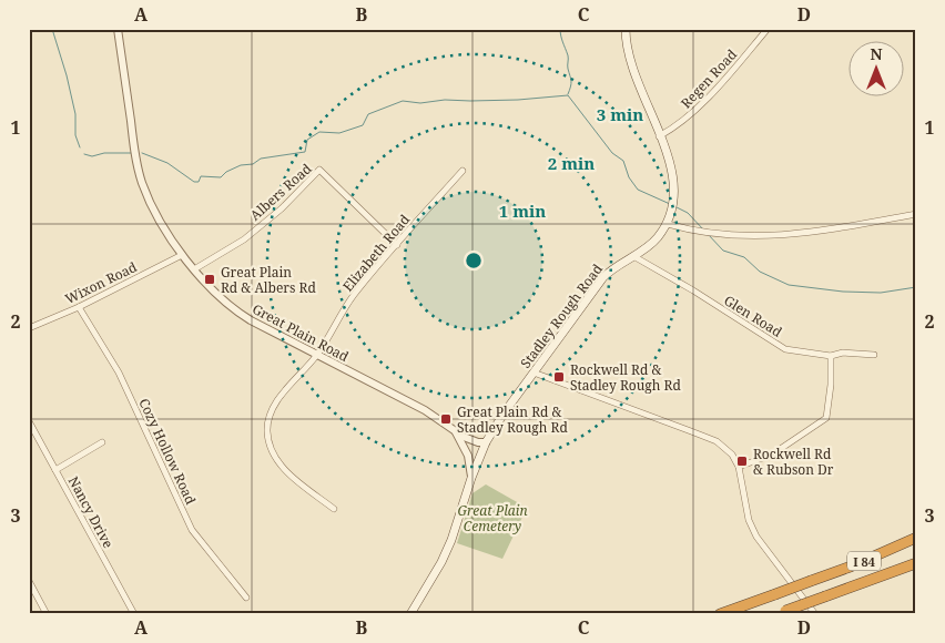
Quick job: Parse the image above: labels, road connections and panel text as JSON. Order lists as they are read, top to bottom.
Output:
{
  "streets": {
    "highway": ["I 84"],
    "main road": ["Stadley Rough Road", "Great Plain Road"],
    "street": [
      "Regen Road",
      "Albers Road",
      "Elizabeth Road",
      "Wixon Road",
      "Glen Road",
      "Cozy Hollow Road",
      "Nancy Drive"
    ]
  },
  "crossings": [
    ["Regen Road", "Stadley Rough Road"],
    ["Albers Road", "Elizabeth Road"],
    ["Albers Road", "Great Plain Road"],
    ["Elizabeth Road", "Great Plain Road"],
    ["Wixon Road", "Great Plain Road"],
    ["Wixon Road", "Cozy Hollow Road"],
    ["Stadley Rough Road", "Glen Road"],
    ["Stadley Rough Road", "Great Plain Road"]
  ],
  "parks": ["Great Plain Cemetery"],
  "places": {
    "transit": [
      "Great Plain Rd & Albers Rd",
      "Rockwell Rd & Stadley Rough Rd",
      "Great Plain Rd & Stadley Rough Rd",
      "Rockwell Rd & Rubson Dr"
    ]
  },
  "north": "top",
  "grid": {
    "columns": [
      "A",
      "B",
      "C",
      "D"
    ],
    "rows": ["1", "2", "3"]
  },
  "rings": ["3 min", "2 min", "1 min"]
}
